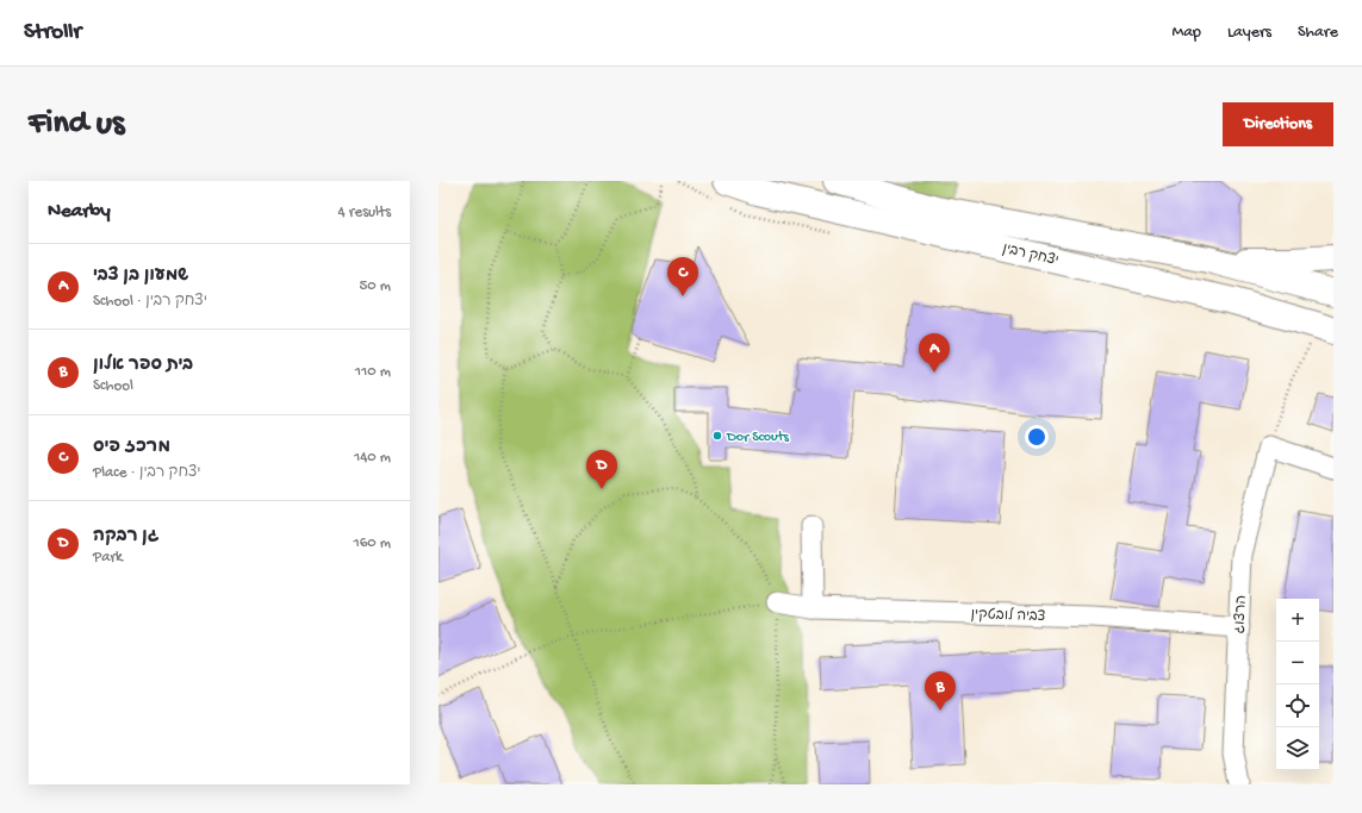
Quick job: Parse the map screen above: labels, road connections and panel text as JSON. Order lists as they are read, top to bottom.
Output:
{
  "streets": {
    "main road": ["יצחק רבין"],
    "street": ["צביה לובטקין", "הרצוג"]
  },
  "crossings": [
    ["צביה לובטקין", "הרצוג"]
  ],
  "places": ["Dor Scouts"],
  "page": {
    "header": "Strollr",
    "nav": ["Map", "Layers", "Share"],
    "buttons": "Directions",
    "title": "Find us",
    "heading": ["Nearby", "4 results"],
    "list": [
      {
        "mark": "A",
        "name": "שמעון בן צבי",
        "note": "School · יצחק רבין",
        "value": "50 m"
      },
      {
        "mark": "B",
        "name": "בית ספר אלון",
        "note": "School",
        "value": "110 m"
      },
      {
        "mark": "C",
        "name": "מרכז פיס",
        "note": "Place · יצחק רבין",
        "value": "140 m"
      },
      {
        "mark": "D",
        "name": "גן רבקה",
        "note": "Park",
        "value": "160 m"
      }
    ],
    "pins": [
      "C",
      "A",
      "D",
      "B"
    ],
    "map_buttons": ["+", "−"]
  }
}
